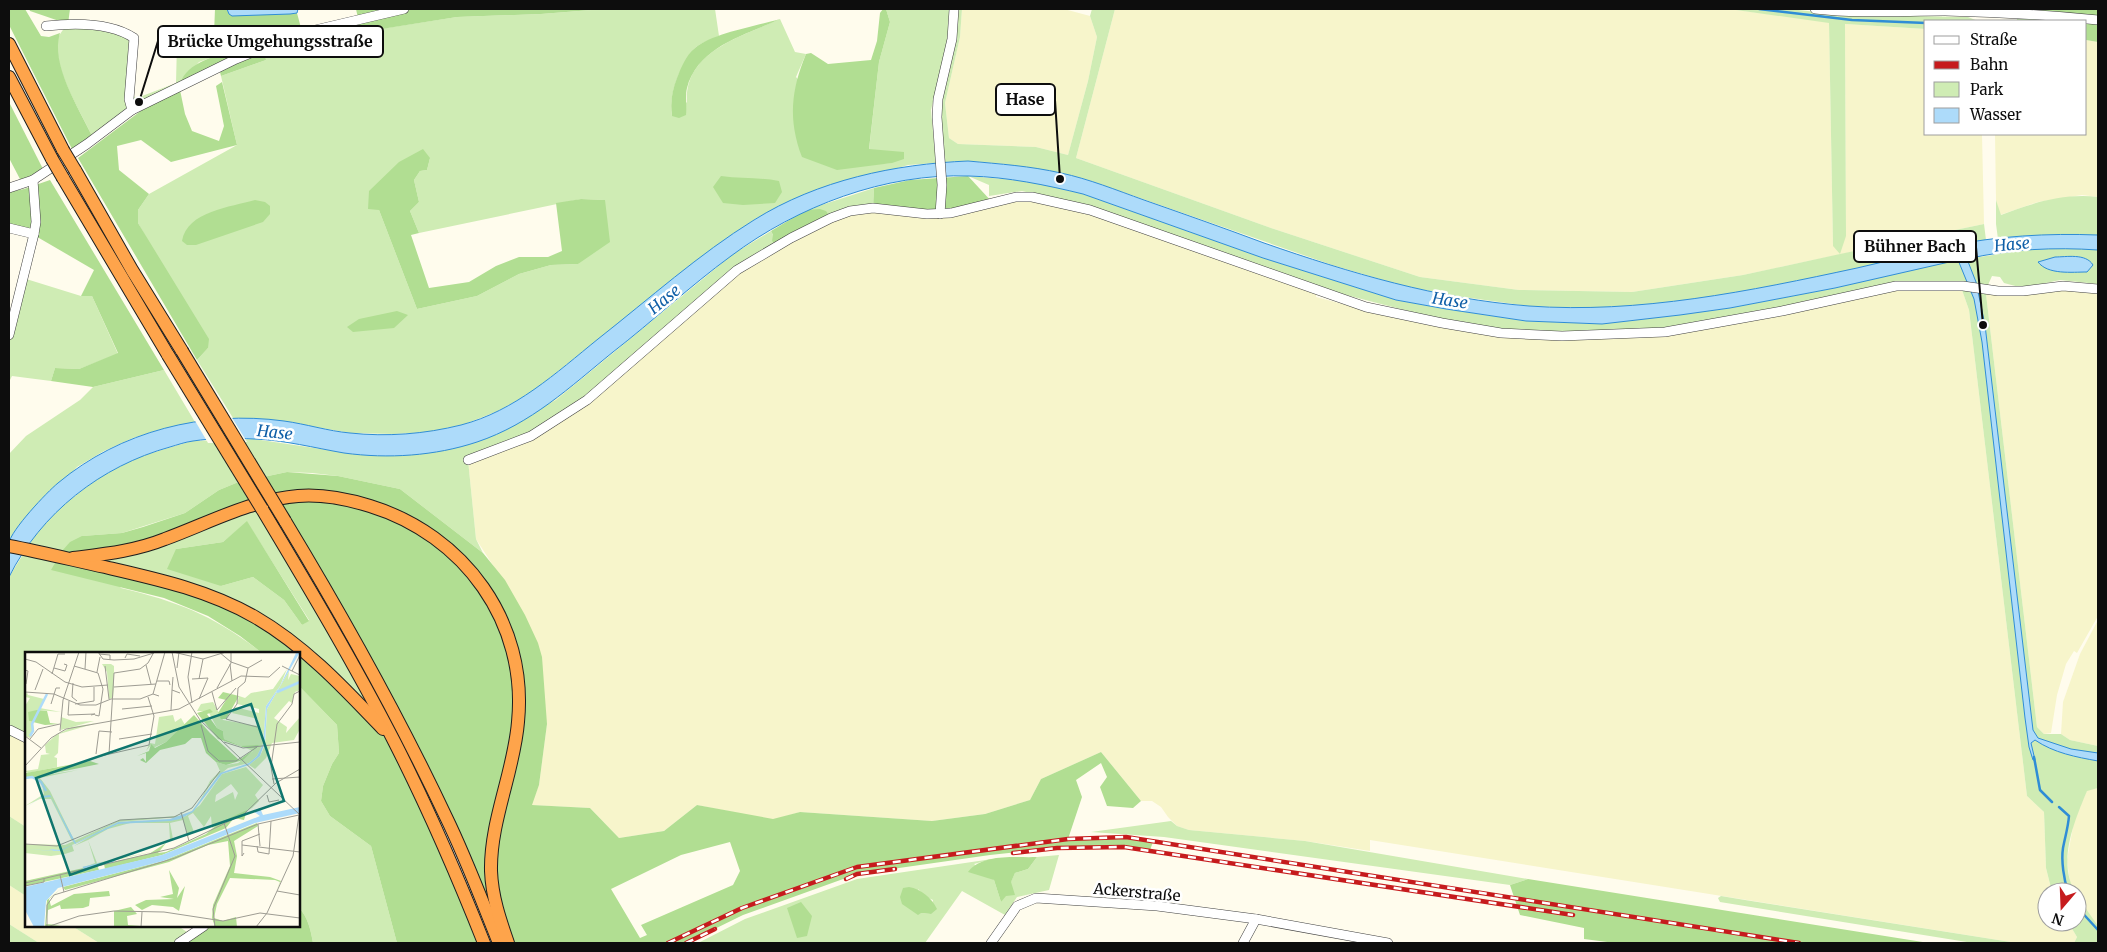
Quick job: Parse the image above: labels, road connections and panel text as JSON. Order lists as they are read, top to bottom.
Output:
{
  "streets": {
    "street": ["Ackerstraße"]
  },
  "water": ["Hase"],
  "places": ["Brücke Umgehungsstraße", "Hase", "Bühner Bach"],
  "legend": [
    "Straße",
    "Bahn",
    "Park",
    "Wasser"
  ],
  "north": "bottom"
}
